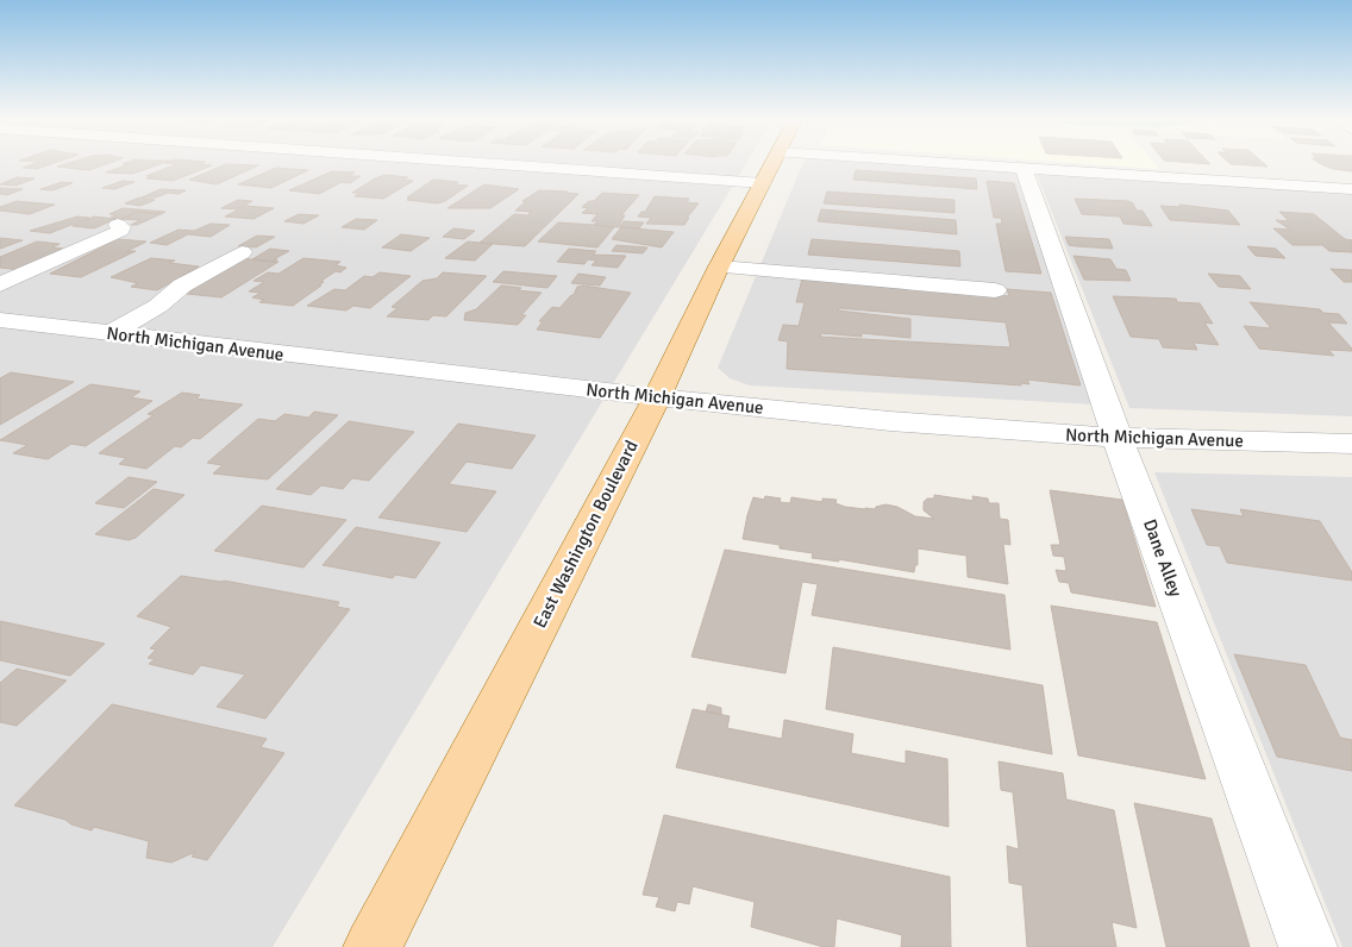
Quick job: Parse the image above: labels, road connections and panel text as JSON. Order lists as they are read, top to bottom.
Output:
{
  "streets": {
    "main road": ["East Washington Boulevard"],
    "street": ["North Michigan Avenue", "Dane Alley"]
  },
  "crossings": [
    ["North Michigan Avenue", "East Washington Boulevard"],
    ["North Michigan Avenue", "Dane Alley"]
  ]
}
